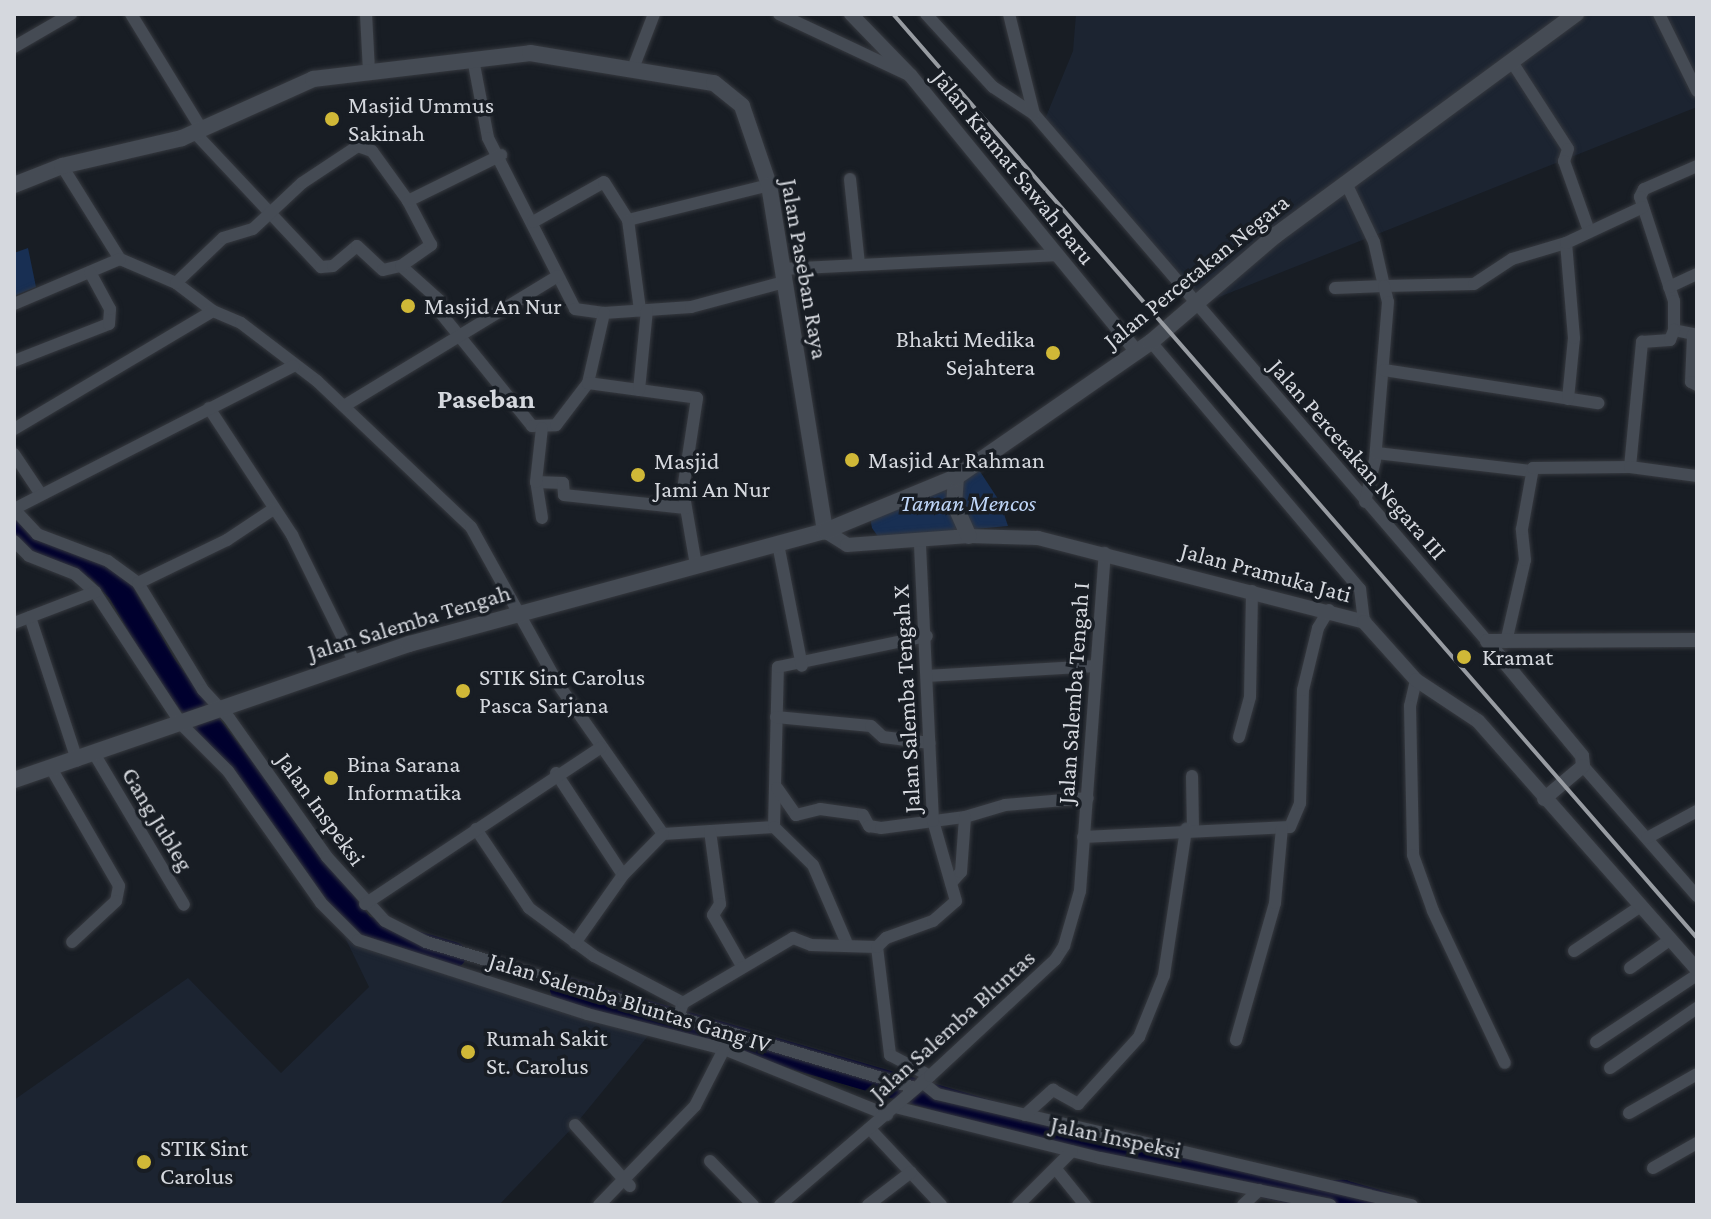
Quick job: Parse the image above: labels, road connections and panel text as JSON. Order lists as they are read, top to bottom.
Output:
{
  "streets": {
    "main road": ["Jalan Paseban Raya", "Jalan Percetakan Negara", "Jalan Salemba Tengah"],
    "street": [
      "Jalan Kramat Sawah Baru",
      "Jalan Percetakan Negara III",
      "Jalan Pramuka Jati",
      "Jalan Salemba Tengah I",
      "Jalan Salemba Tengah X",
      "Jalan Inspeksi",
      "Gang Jubleg",
      "Jalan Salemba Bluntas Gang IV",
      "Jalan Salemba Bluntas"
    ]
  },
  "crossings": [
    ["Jalan Kramat Sawah Baru", "Jalan Percetakan Negara"],
    ["Jalan Paseban Raya", "Jalan Percetakan Negara"],
    ["Jalan Paseban Raya", "Jalan Pramuka Jati"],
    ["Jalan Paseban Raya", "Jalan Salemba Tengah"],
    ["Jalan Percetakan Negara", "Jalan Percetakan Negara III"],
    ["Jalan Percetakan Negara", "Jalan Pramuka Jati"],
    ["Jalan Percetakan Negara", "Jalan Salemba Tengah"],
    ["Jalan Pramuka Jati", "Jalan Salemba Tengah"],
    ["Jalan Pramuka Jati", "Jalan Salemba Tengah I"],
    ["Jalan Pramuka Jati", "Jalan Salemba Tengah X"],
    ["Jalan Salemba Tengah", "Jalan Inspeksi"],
    ["Jalan Salemba Tengah", "Gang Jubleg"],
    ["Jalan Salemba Tengah", "Jalan Salemba Bluntas Gang IV"],
    ["Jalan Salemba Tengah I", "Jalan Salemba Bluntas"],
    ["Jalan Inspeksi", "Jalan Salemba Bluntas Gang IV"],
    ["Jalan Inspeksi", "Jalan Salemba Bluntas"],
    ["Jalan Salemba Bluntas Gang IV", "Jalan Salemba Bluntas"]
  ],
  "districts": ["Paseban"],
  "parks": ["Taman Mencos"],
  "places": [
    "Masjid Ummus Sakinah",
    "Masjid An Nur",
    "Bhakti Medika Sejahtera",
    "Masjid Ar Rahman",
    "Masjid Jami An Nur",
    "Kramat",
    "STIK Sint Carolus Pasca Sarjana",
    "Bina Sarana Informatika",
    "Rumah Sakit St. Carolus",
    "STIK Sint Carolus"
  ]
}
